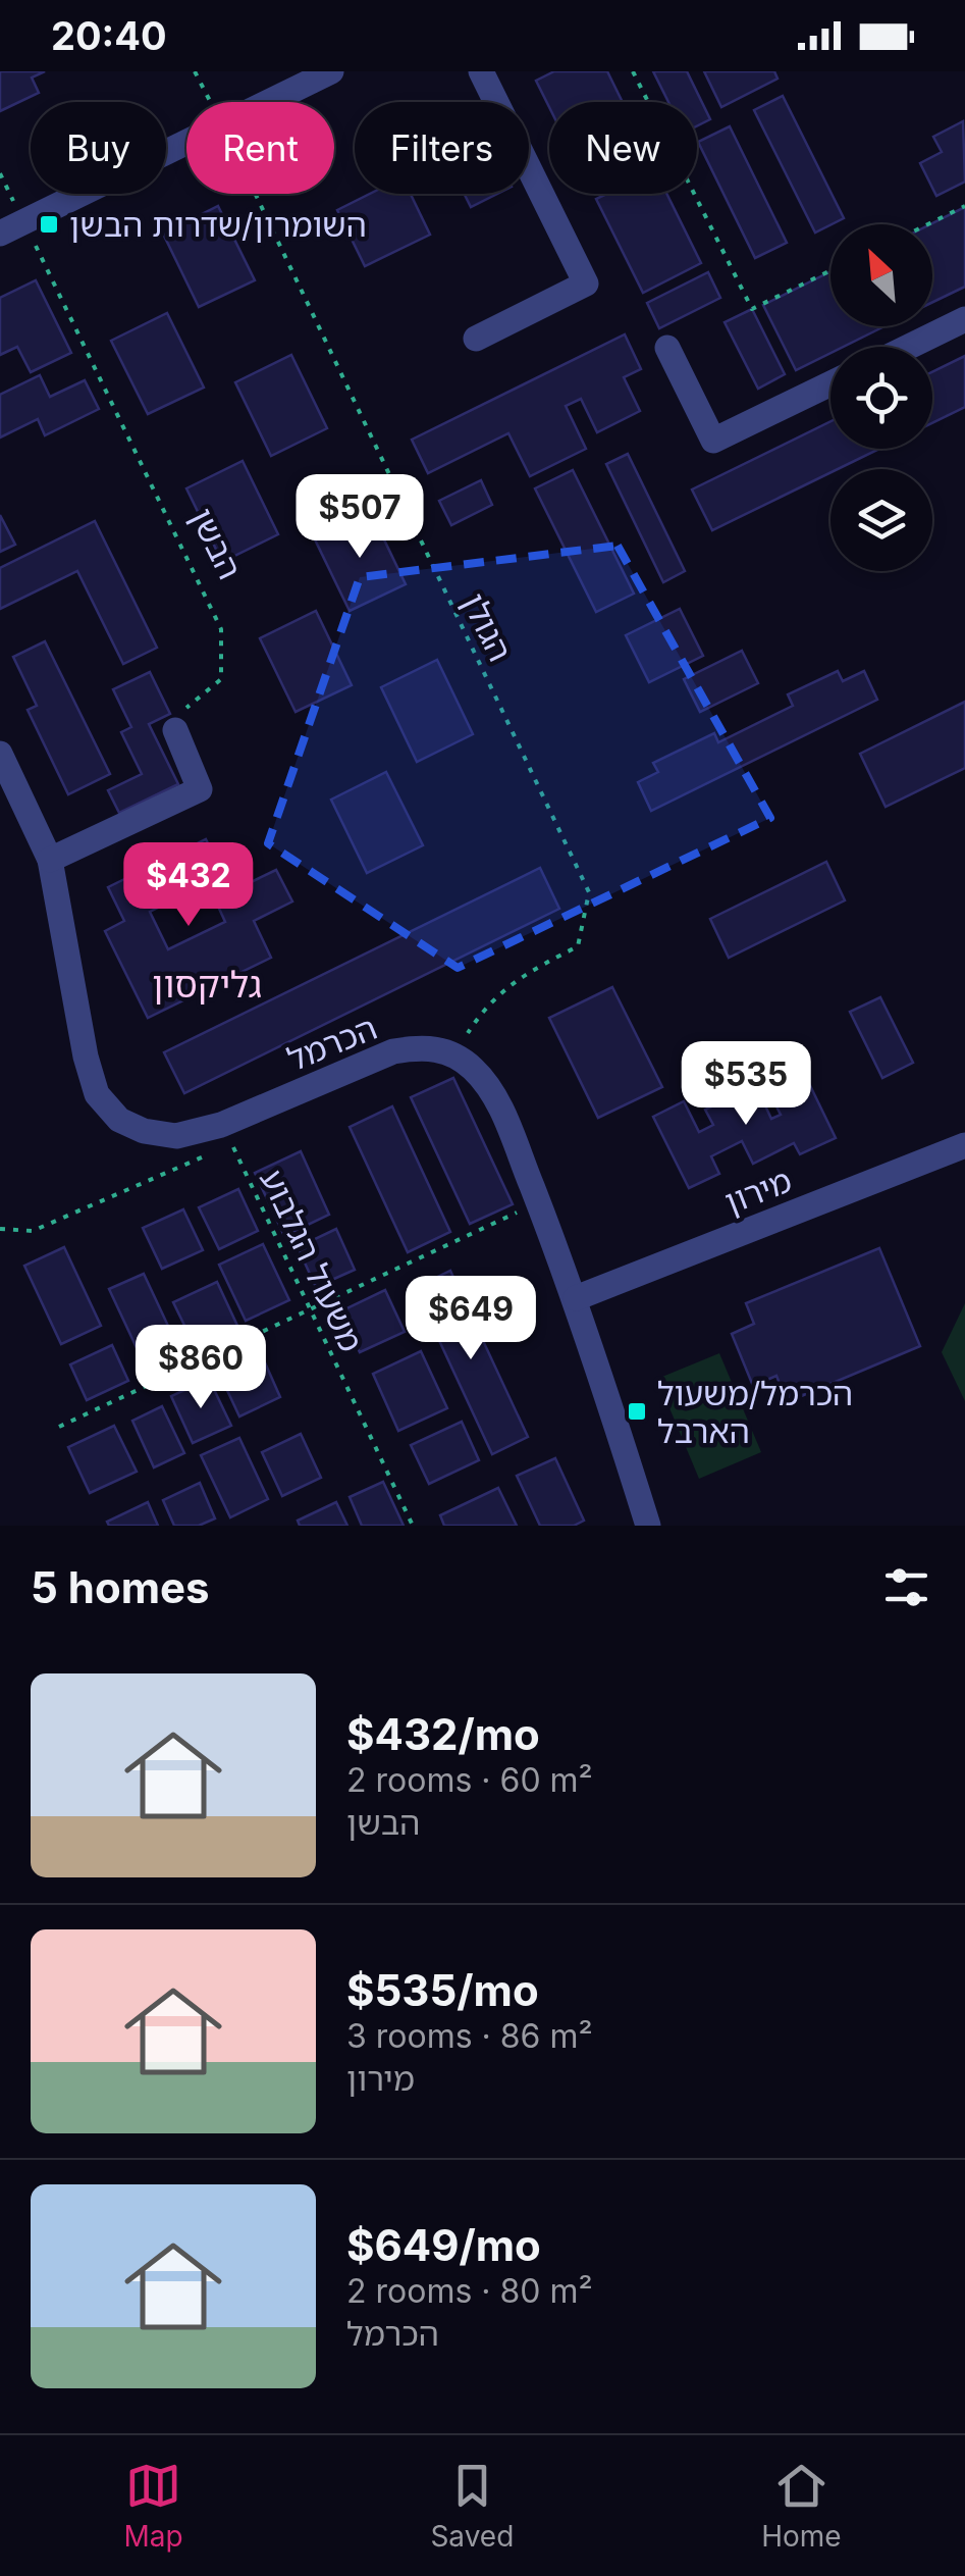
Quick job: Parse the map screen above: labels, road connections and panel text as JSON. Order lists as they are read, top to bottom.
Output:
{
  "streets": {
    "street": ["הכרמל", "מירון"],
    "path": ["הבשן", "הגולן", "משעול הגלבוע"]
  },
  "crossings": [
    ["הגולן", "הכרמל"],
    ["הכרמל", "משעול הגלבוע"]
  ],
  "districts": ["גליקסון"],
  "places": {
    "transit": ["השומרון/שדרות הבשן", "הכרמל/משעול הארבל"]
  },
  "north": "top left",
  "page": {
    "status": "20:40",
    "chip": [
      "Buy",
      "Rent",
      "Filters",
      "New"
    ],
    "price": [
      "$507",
      "$432",
      "$535",
      "$649",
      "$860"
    ],
    "heading": "5 homes",
    "list": [
      {
        "name": "$432/mo",
        "note": "2 rooms · 60 m² · הבשן"
      },
      {
        "name": "$535/mo",
        "note": "3 rooms · 86 m² · מירון"
      },
      {
        "name": "$649/mo",
        "note": "2 rooms · 80 m² · הכרמל"
      }
    ],
    "tabs": ["Map", "Saved", "Home"]
  }
}
